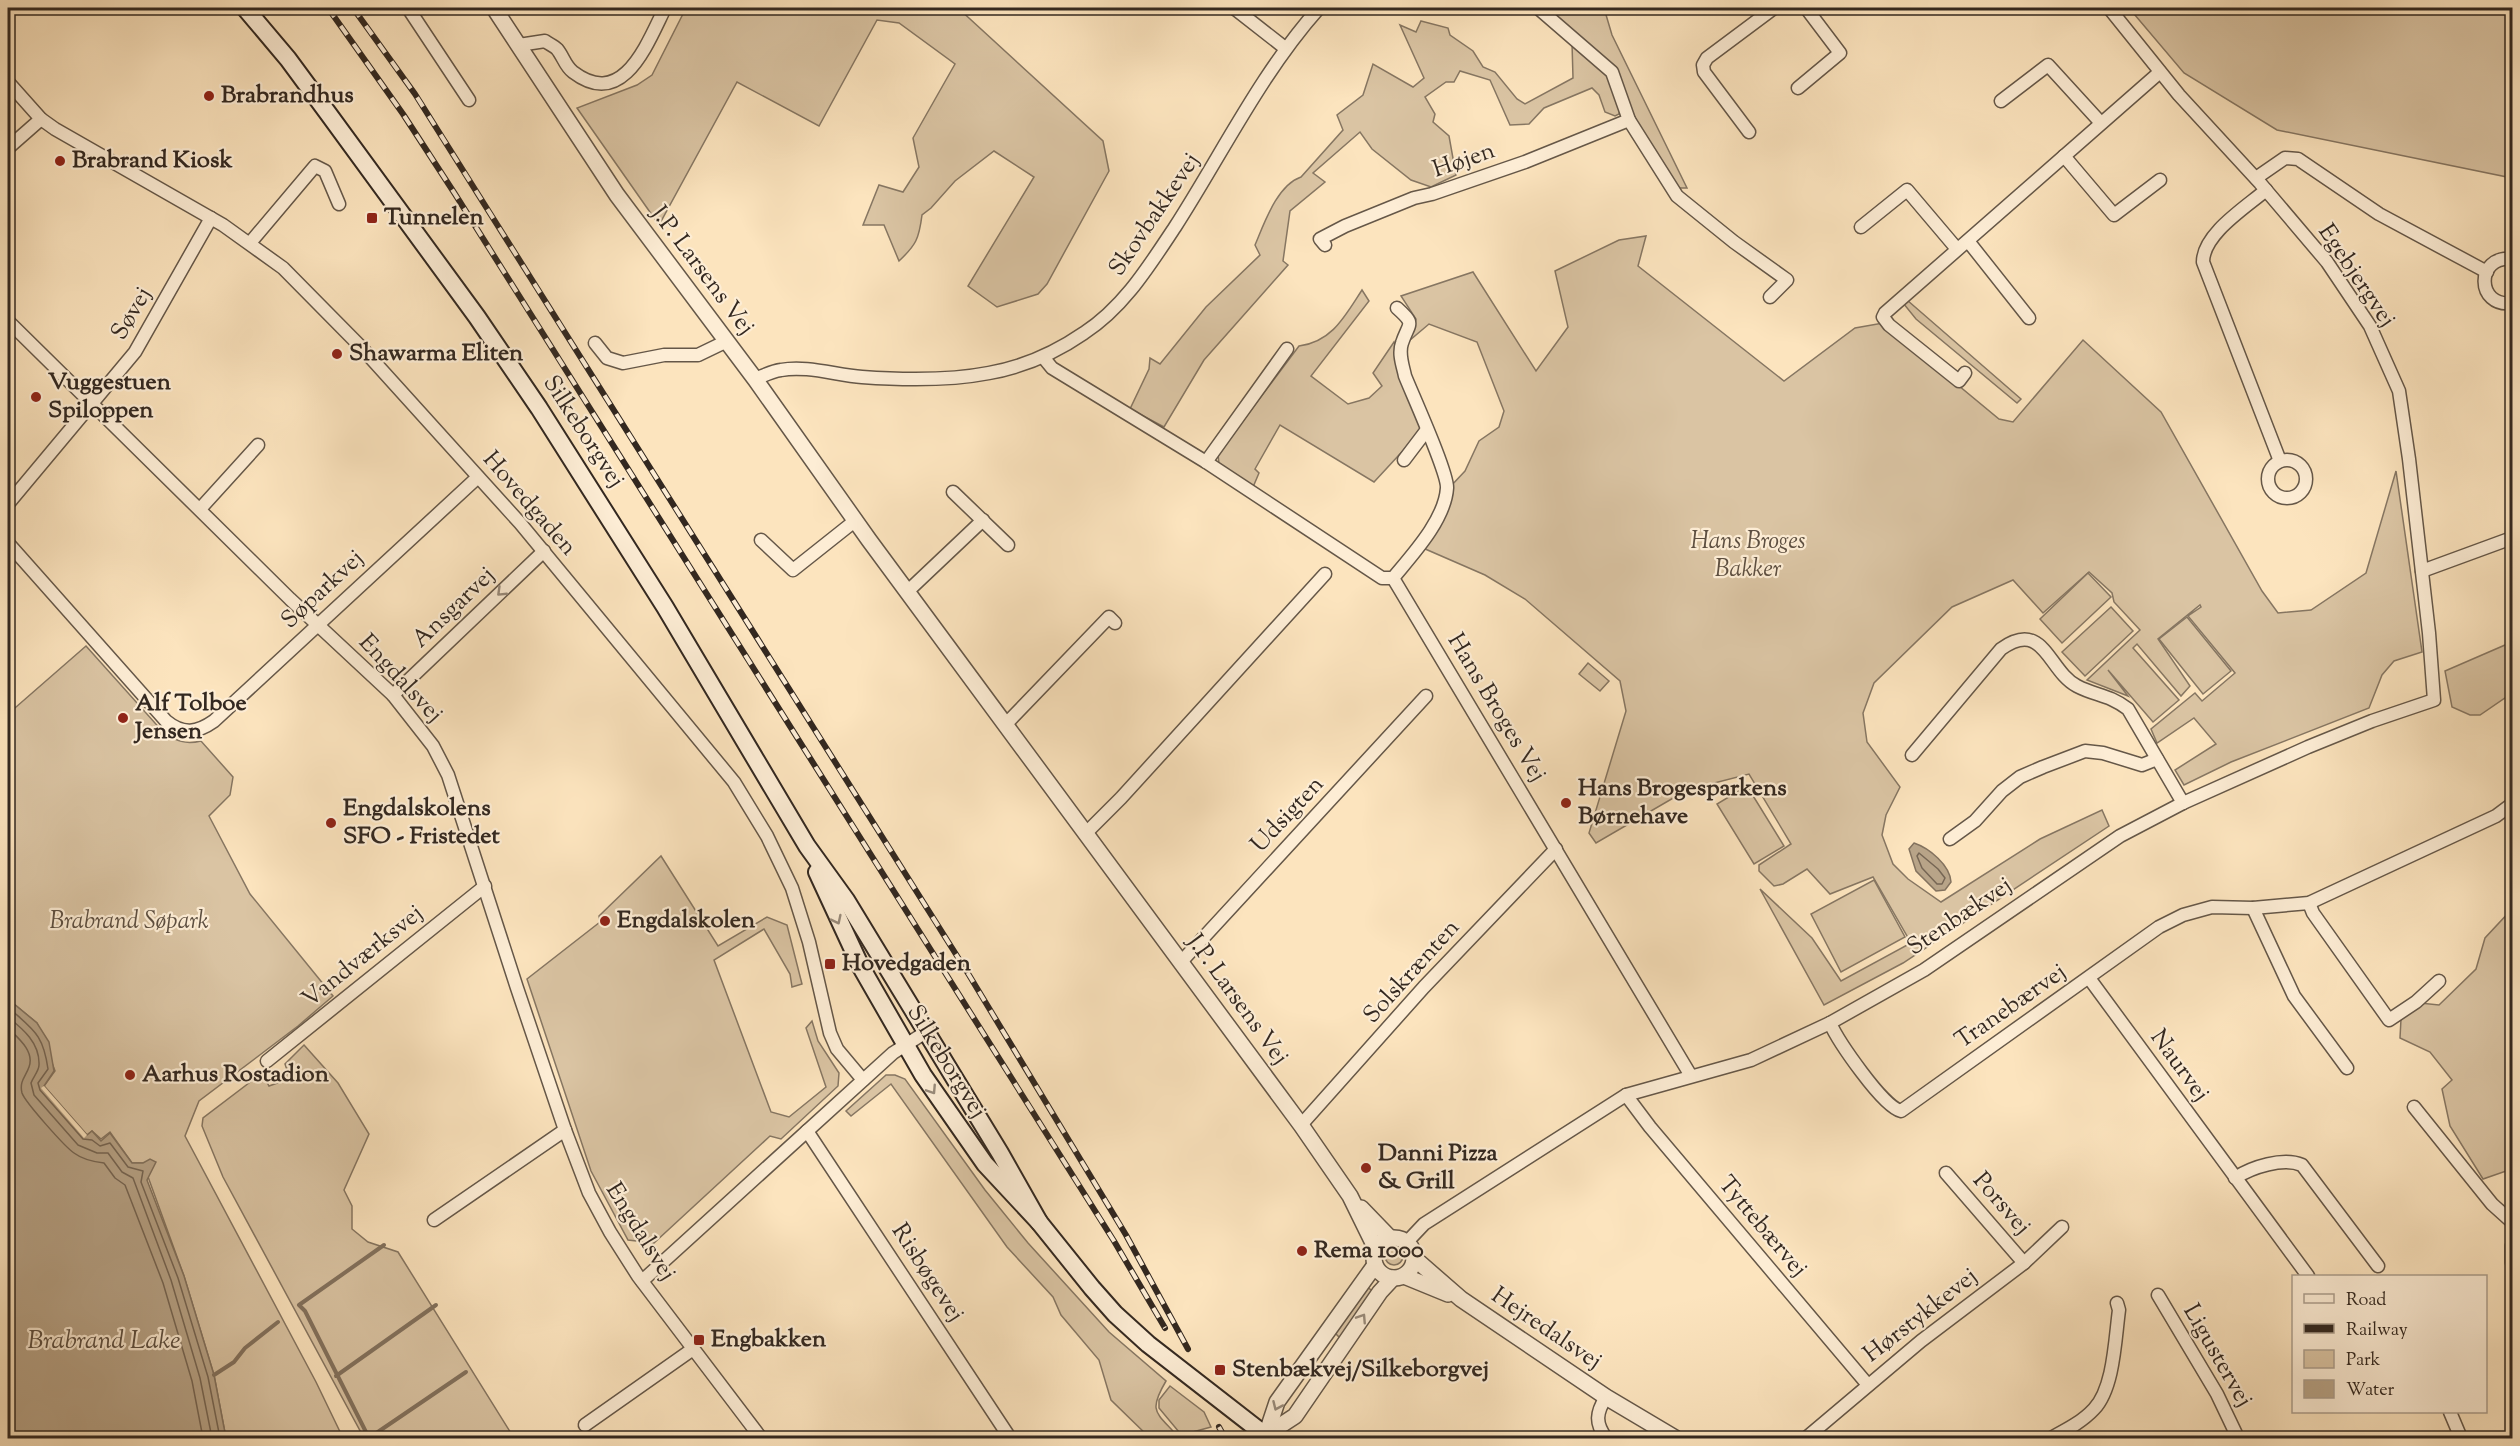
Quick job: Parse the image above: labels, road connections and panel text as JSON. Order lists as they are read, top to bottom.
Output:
{
  "streets": {
    "main road": ["Silkeborgvej"],
    "street": [
      "Højen",
      "Skovbakkevej",
      "J.P. Larsens Vej",
      "Egebjergvej",
      "Søvej",
      "Hovedgaden",
      "Søparkvej",
      "Ansgarvej",
      "Engdalsvej",
      "Hans Broges Vej",
      "Udsigten",
      "Stenbækvej",
      "Vandværksvej",
      "Solskrænten",
      "Tranebærvej",
      "Naurvej",
      "Porsvej",
      "Tyttebærvej",
      "Risbøgevej",
      "Hørstykkevej",
      "Hejredalsvej",
      "Ligustervej"
    ]
  },
  "crossings": [
    ["Skovbakkevej", "J.P. Larsens Vej"],
    ["J.P. Larsens Vej", "Udsigten"],
    ["J.P. Larsens Vej", "Stenbækvej"],
    ["J.P. Larsens Vej", "Solskrænten"],
    ["J.P. Larsens Vej", "Hejredalsvej"],
    ["Egebjergvej", "Stenbækvej"],
    ["Søvej", "Hovedgaden"],
    ["Søvej", "Engdalsvej"],
    ["Hovedgaden", "Søparkvej"],
    ["Hovedgaden", "Ansgarvej"],
    ["Søparkvej", "Engdalsvej"],
    ["Ansgarvej", "Engdalsvej"],
    ["Engdalsvej", "Vandværksvej"],
    ["Hans Broges Vej", "Stenbækvej"],
    ["Hans Broges Vej", "Solskrænten"],
    ["Stenbækvej", "Tranebærvej"],
    ["Stenbækvej", "Tyttebærvej"],
    ["Stenbækvej", "Hejredalsvej"],
    ["Tranebærvej", "Naurvej"],
    ["Porsvej", "Hørstykkevej"],
    ["Tyttebærvej", "Hørstykkevej"]
  ],
  "one_way": ["Ansgarvej"],
  "water": ["Brabrand Lake"],
  "parks": ["Hans Broges Bakker", "Brabrand Søpark"],
  "places": {
    "other": [
      "Brabrandhus",
      "Brabrand Kiosk",
      "Shawarma Eliten",
      "Vuggestuen Spiloppen",
      "Alf Tolboe Jensen",
      "Hans Brogesparkens Børnehave",
      "Engdalskolens SFO - Fristedet",
      "Engdalskolen",
      "Aarhus Rostadion",
      "Danni Pizza & Grill",
      "Rema 1000"
    ],
    "transit": [
      "Tunnelen",
      "Hovedgaden",
      "Engbakken",
      "Stenbækvej/Silkeborgvej"
    ]
  },
  "legend": [
    "Road",
    "Railway",
    "Park",
    "Water"
  ]
}
